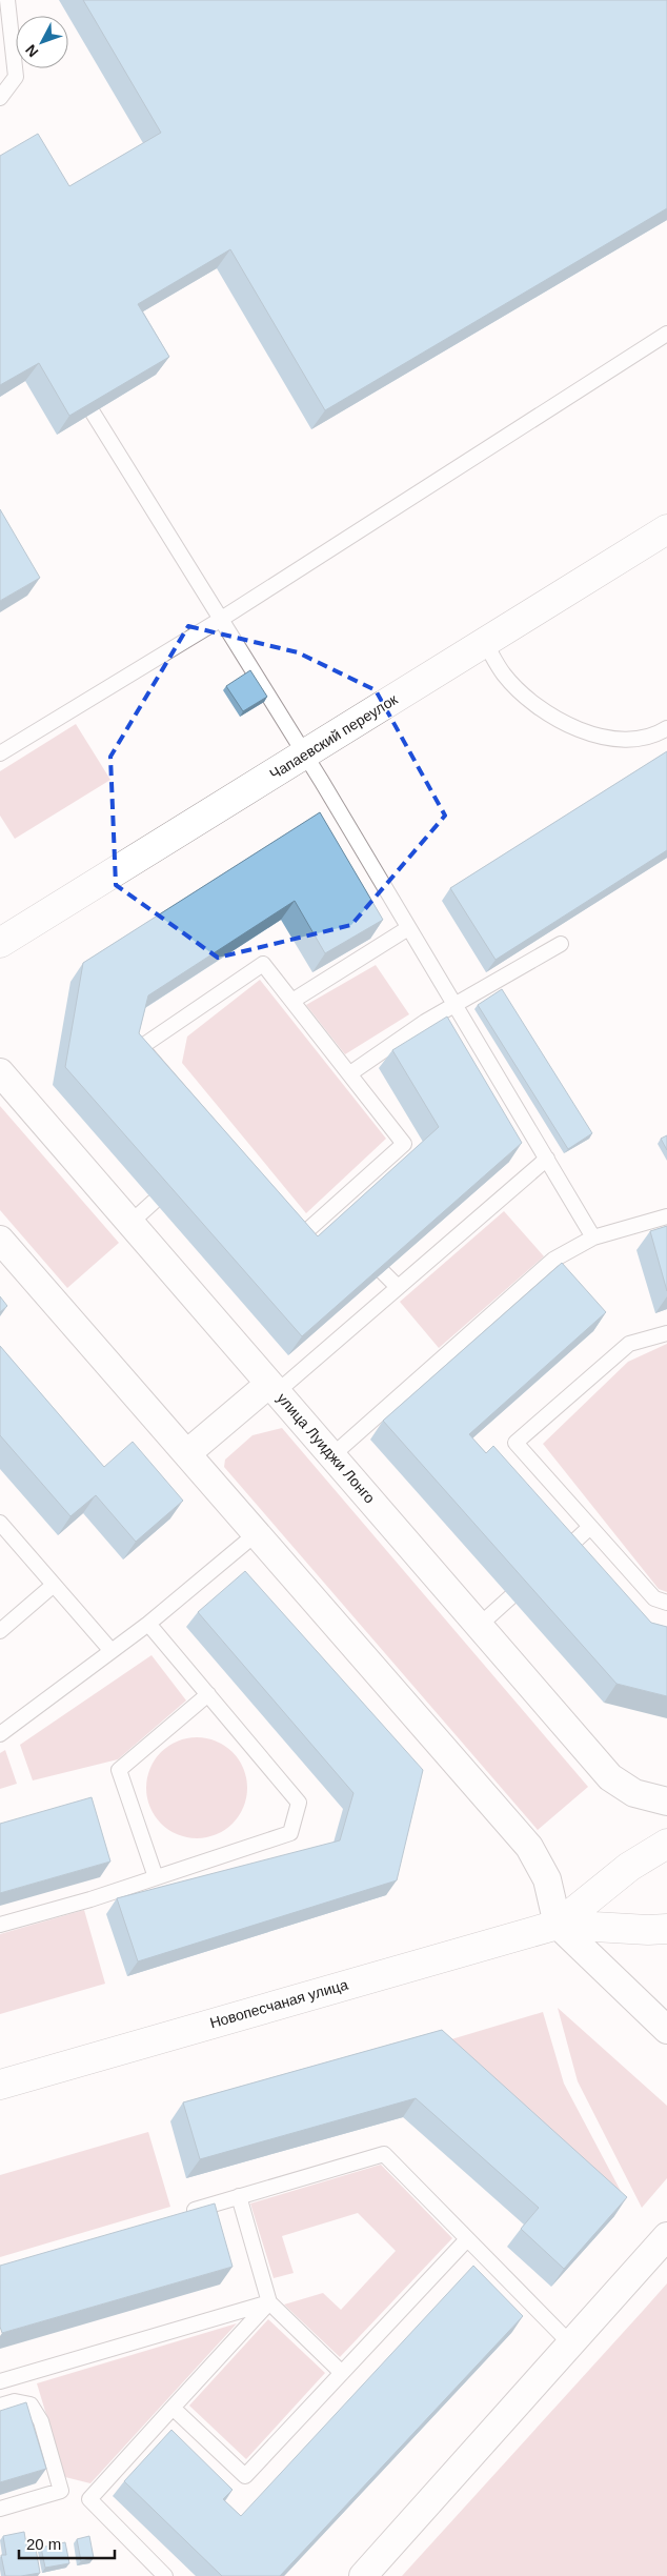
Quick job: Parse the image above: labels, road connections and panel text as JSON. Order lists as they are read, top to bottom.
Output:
{
  "streets": {
    "main road": ["Чапаевский переулок", "Новопесчаная улица"],
    "street": ["улица Луиджи Лонго"]
  },
  "scale_bar": "20 m",
  "north": "bottom left"
}
